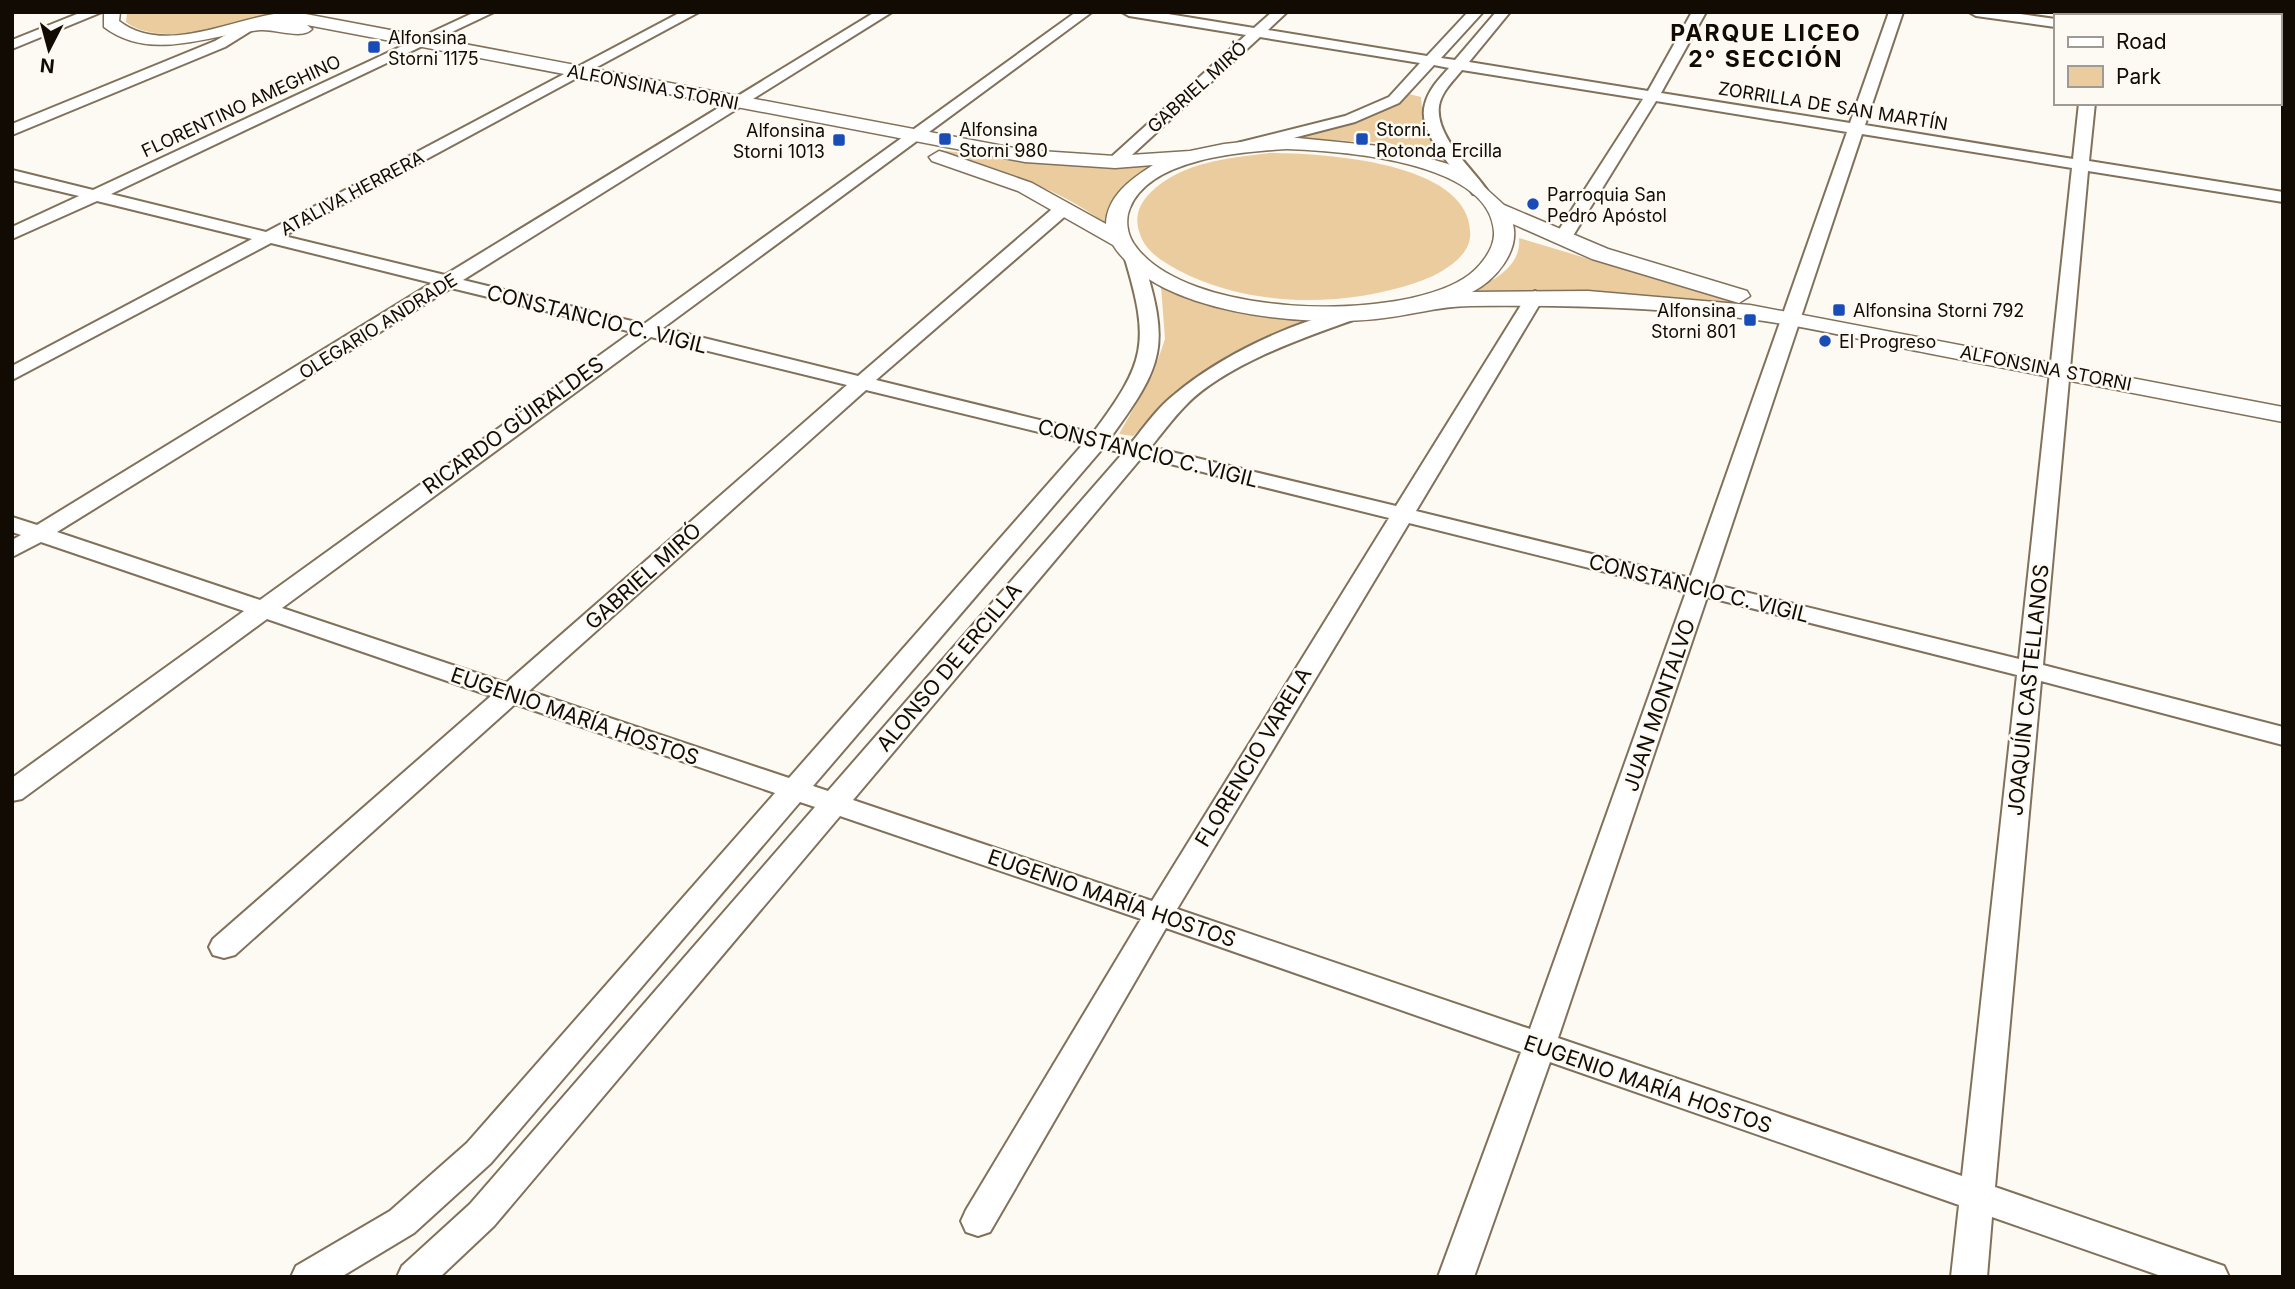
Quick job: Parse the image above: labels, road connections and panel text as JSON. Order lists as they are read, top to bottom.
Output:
{
  "streets": {
    "street": [
      "ALFONSINA STORNI",
      "GABRIEL MIRÓ",
      "FLORENTINO AMEGHINO",
      "ZORRILLA DE SAN MARTÍN",
      "ATALIVA HERRERA",
      "CONSTANCIO C. VIGIL",
      "OLEGARIO ANDRADE",
      "RICARDO GÜIRALDES",
      "ALONSO DE ERCILLA",
      "JOAQUÍN CASTELLANOS",
      "JUAN MONTALVO",
      "EUGENIO MARÍA HOSTOS",
      "FLORENCIO VARELA"
    ]
  },
  "crossings": [
    ["ALFONSINA STORNI", "GABRIEL MIRÓ"],
    ["ALFONSINA STORNI", "FLORENTINO AMEGHINO"],
    ["ALFONSINA STORNI", "ATALIVA HERRERA"],
    ["ALFONSINA STORNI", "OLEGARIO ANDRADE"],
    ["ALFONSINA STORNI", "RICARDO GÜIRALDES"],
    ["ALFONSINA STORNI", "JOAQUÍN CASTELLANOS"],
    ["ALFONSINA STORNI", "JUAN MONTALVO"],
    ["ALFONSINA STORNI", "FLORENCIO VARELA"],
    ["GABRIEL MIRÓ", "ZORRILLA DE SAN MARTÍN"],
    ["GABRIEL MIRÓ", "CONSTANCIO C. VIGIL"],
    ["GABRIEL MIRÓ", "EUGENIO MARÍA HOSTOS"],
    ["FLORENTINO AMEGHINO", "CONSTANCIO C. VIGIL"],
    ["ZORRILLA DE SAN MARTÍN", "JOAQUÍN CASTELLANOS"],
    ["ZORRILLA DE SAN MARTÍN", "JUAN MONTALVO"],
    ["ATALIVA HERRERA", "CONSTANCIO C. VIGIL"],
    ["CONSTANCIO C. VIGIL", "OLEGARIO ANDRADE"],
    ["CONSTANCIO C. VIGIL", "RICARDO GÜIRALDES"],
    ["CONSTANCIO C. VIGIL", "ALONSO DE ERCILLA"],
    ["CONSTANCIO C. VIGIL", "JOAQUÍN CASTELLANOS"],
    ["CONSTANCIO C. VIGIL", "JUAN MONTALVO"],
    ["CONSTANCIO C. VIGIL", "FLORENCIO VARELA"],
    ["OLEGARIO ANDRADE", "EUGENIO MARÍA HOSTOS"],
    ["RICARDO GÜIRALDES", "EUGENIO MARÍA HOSTOS"],
    ["ALONSO DE ERCILLA", "EUGENIO MARÍA HOSTOS"],
    ["JOAQUÍN CASTELLANOS", "EUGENIO MARÍA HOSTOS"],
    ["JUAN MONTALVO", "EUGENIO MARÍA HOSTOS"],
    ["EUGENIO MARÍA HOSTOS", "FLORENCIO VARELA"]
  ],
  "districts": ["PARQUE LICEO 2° SECCIÓN"],
  "places": {
    "transit": [
      "Alfonsina Storni 1175",
      "Alfonsina Storni 980",
      "Storni. Rotonda Ercilla",
      "Alfonsina Storni 1013",
      "Alfonsina Storni 792",
      "Alfonsina Storni 801"
    ],
    "other": ["Parroquia San Pedro Apóstol", "El Progreso"]
  },
  "legend": ["Road", "Park"],
  "north": "bottom"
}
